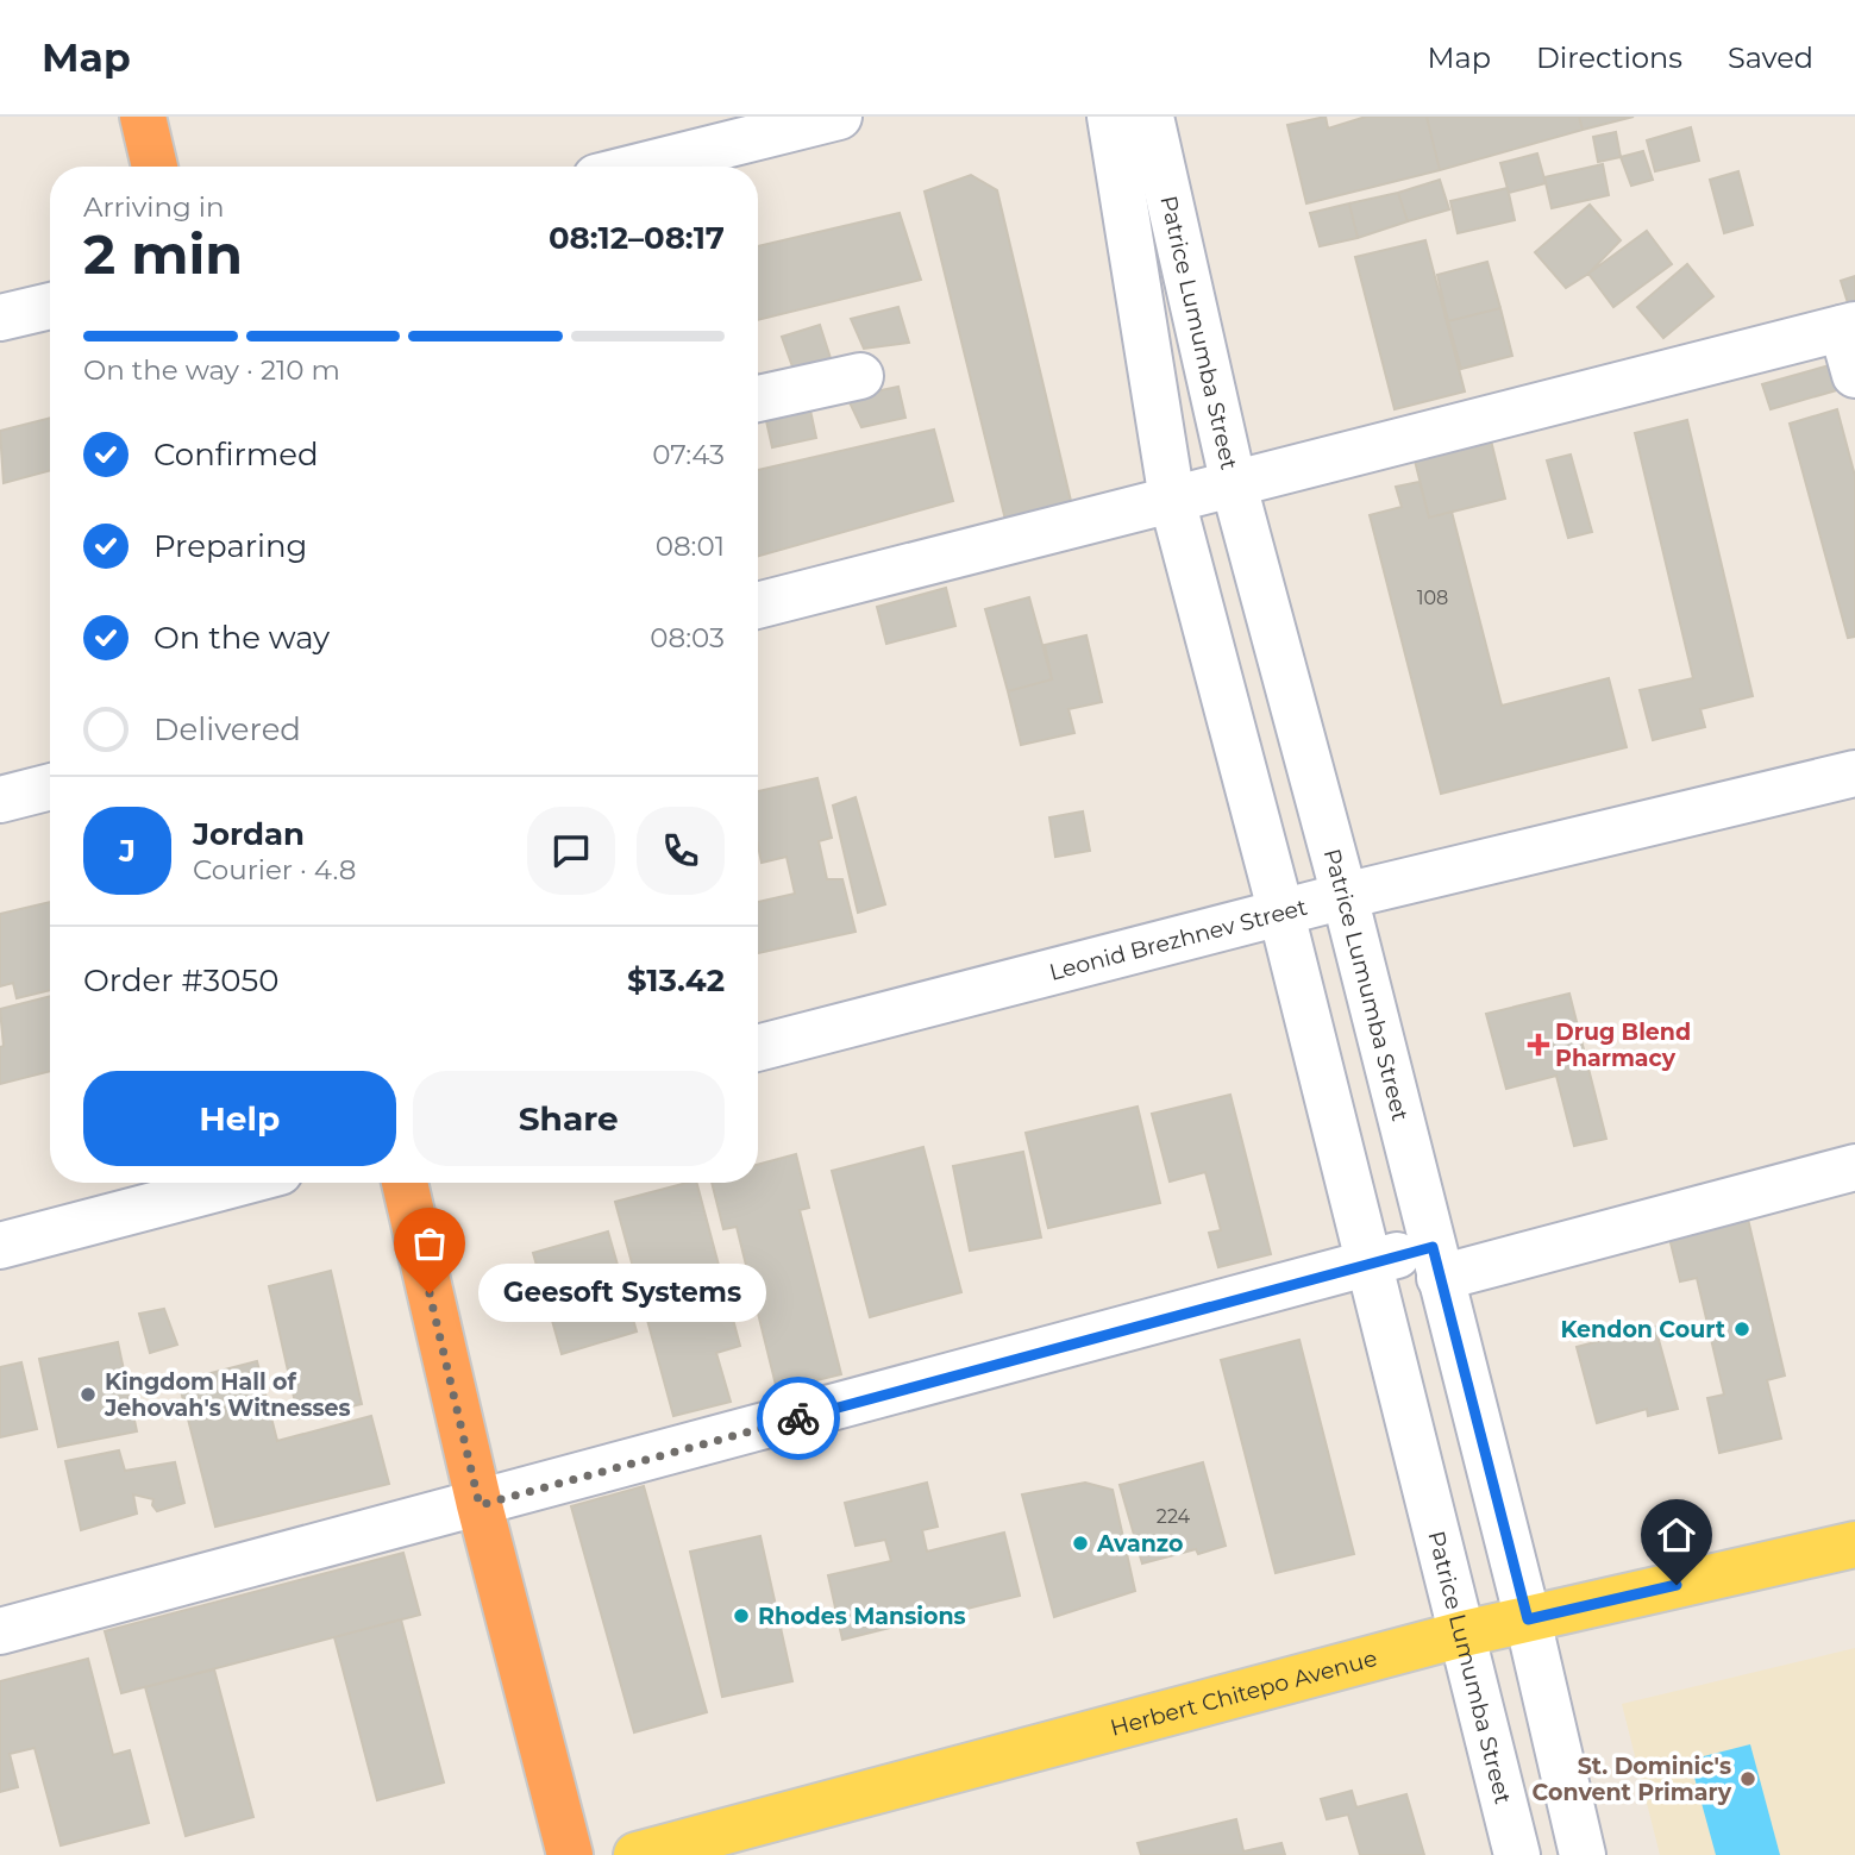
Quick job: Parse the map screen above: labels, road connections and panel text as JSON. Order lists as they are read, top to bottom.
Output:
{
  "streets": {
    "main road": ["Herbert Chitepo Avenue"],
    "street": ["Patrice Lumumba Street", "Leonid Brezhnev Street"]
  },
  "crossings": [
    ["Patrice Lumumba Street", "Leonid Brezhnev Street"],
    ["Patrice Lumumba Street", "Herbert Chitepo Avenue"]
  ],
  "places": {
    "health": ["Drug Blend Pharmacy"],
    "other": [
      "Geesoft Systems",
      "Kendon Court",
      "Kingdom Hall of Jehovah's Witnesses",
      "Avanzo",
      "Rhodes Mansions",
      "St. Dominic's Convent Primary"
    ]
  },
  "house_numbers": ["108", "224"],
  "page": {
    "header": "Map",
    "nav": ["Map", "Directions", "Saved"],
    "heading": ["2 min", "Arriving in", "08:12–08:17"],
    "panel": [
      "Jordan",
      "Courier · 4.8",
      "Order #3050",
      "$13.42"
    ],
    "bar": "On the way · 210 m",
    "list": [
      ["Confirmed", "07:43"],
      ["Preparing", "08:01"],
      ["On the way", "08:03"],
      "Delivered"
    ],
    "round": "J",
    "buttons": ["Help", "Share"],
    "bubble": "Geesoft Systems"
  }
}
